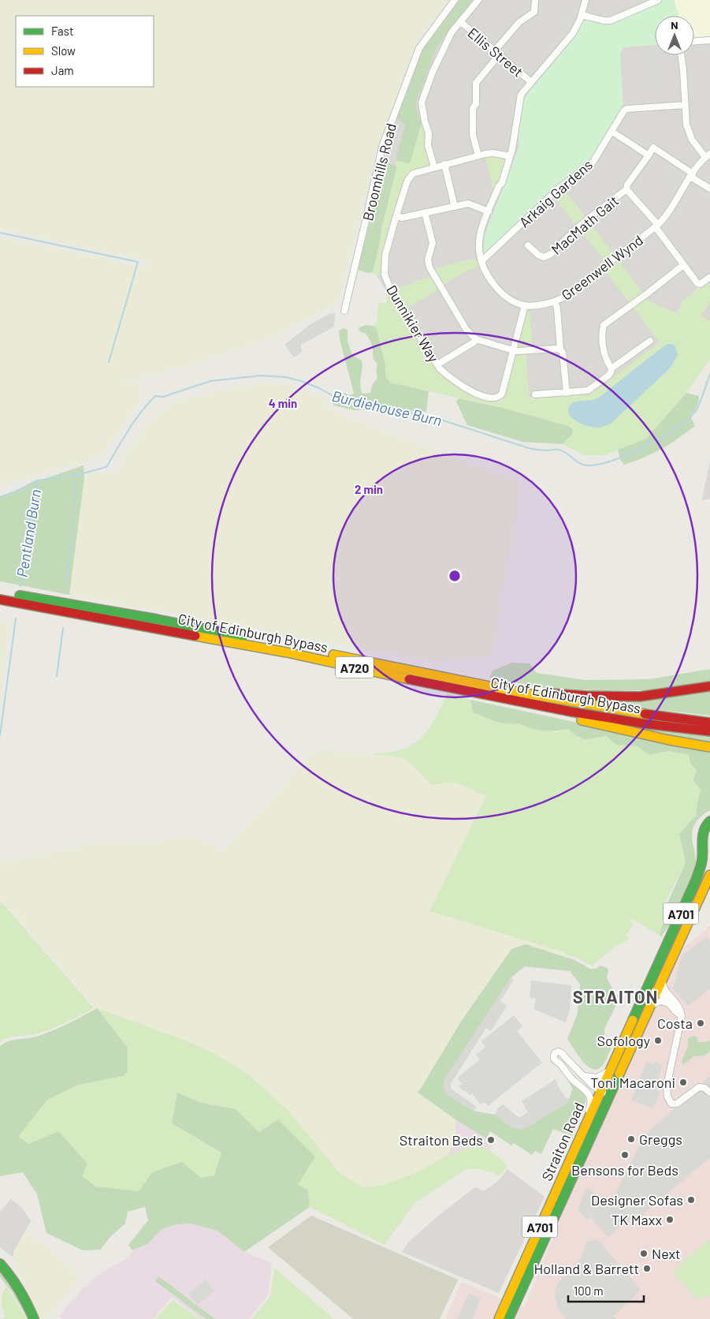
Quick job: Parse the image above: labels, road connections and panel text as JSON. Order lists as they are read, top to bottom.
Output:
{
  "streets": {
    "main road": [
      "City of Edinburgh Bypass",
      "A720",
      "A701",
      "Straiton Road"
    ],
    "street": [
      "Ellis Street",
      "Broomhills Road",
      "Arkaig Gardens",
      "MacMath Gait",
      "Greenwell Wynd",
      "Dunnikier Way"
    ]
  },
  "districts": ["STRAITON"],
  "water": ["Burdiehouse Burn", "Pentland Burn"],
  "places": [
    "Costa",
    "Sofology",
    "Toni Macaroni",
    "Greggs",
    "Straiton Beds",
    "Bensons for Beds",
    "Designer Sofas",
    "TK Maxx",
    "Next",
    "Holland & Barrett"
  ],
  "legend": ["Fast", "Slow", "Jam"],
  "scale_bar": "100 m",
  "north": "top",
  "rings": ["4 min", "2 min"]
}
